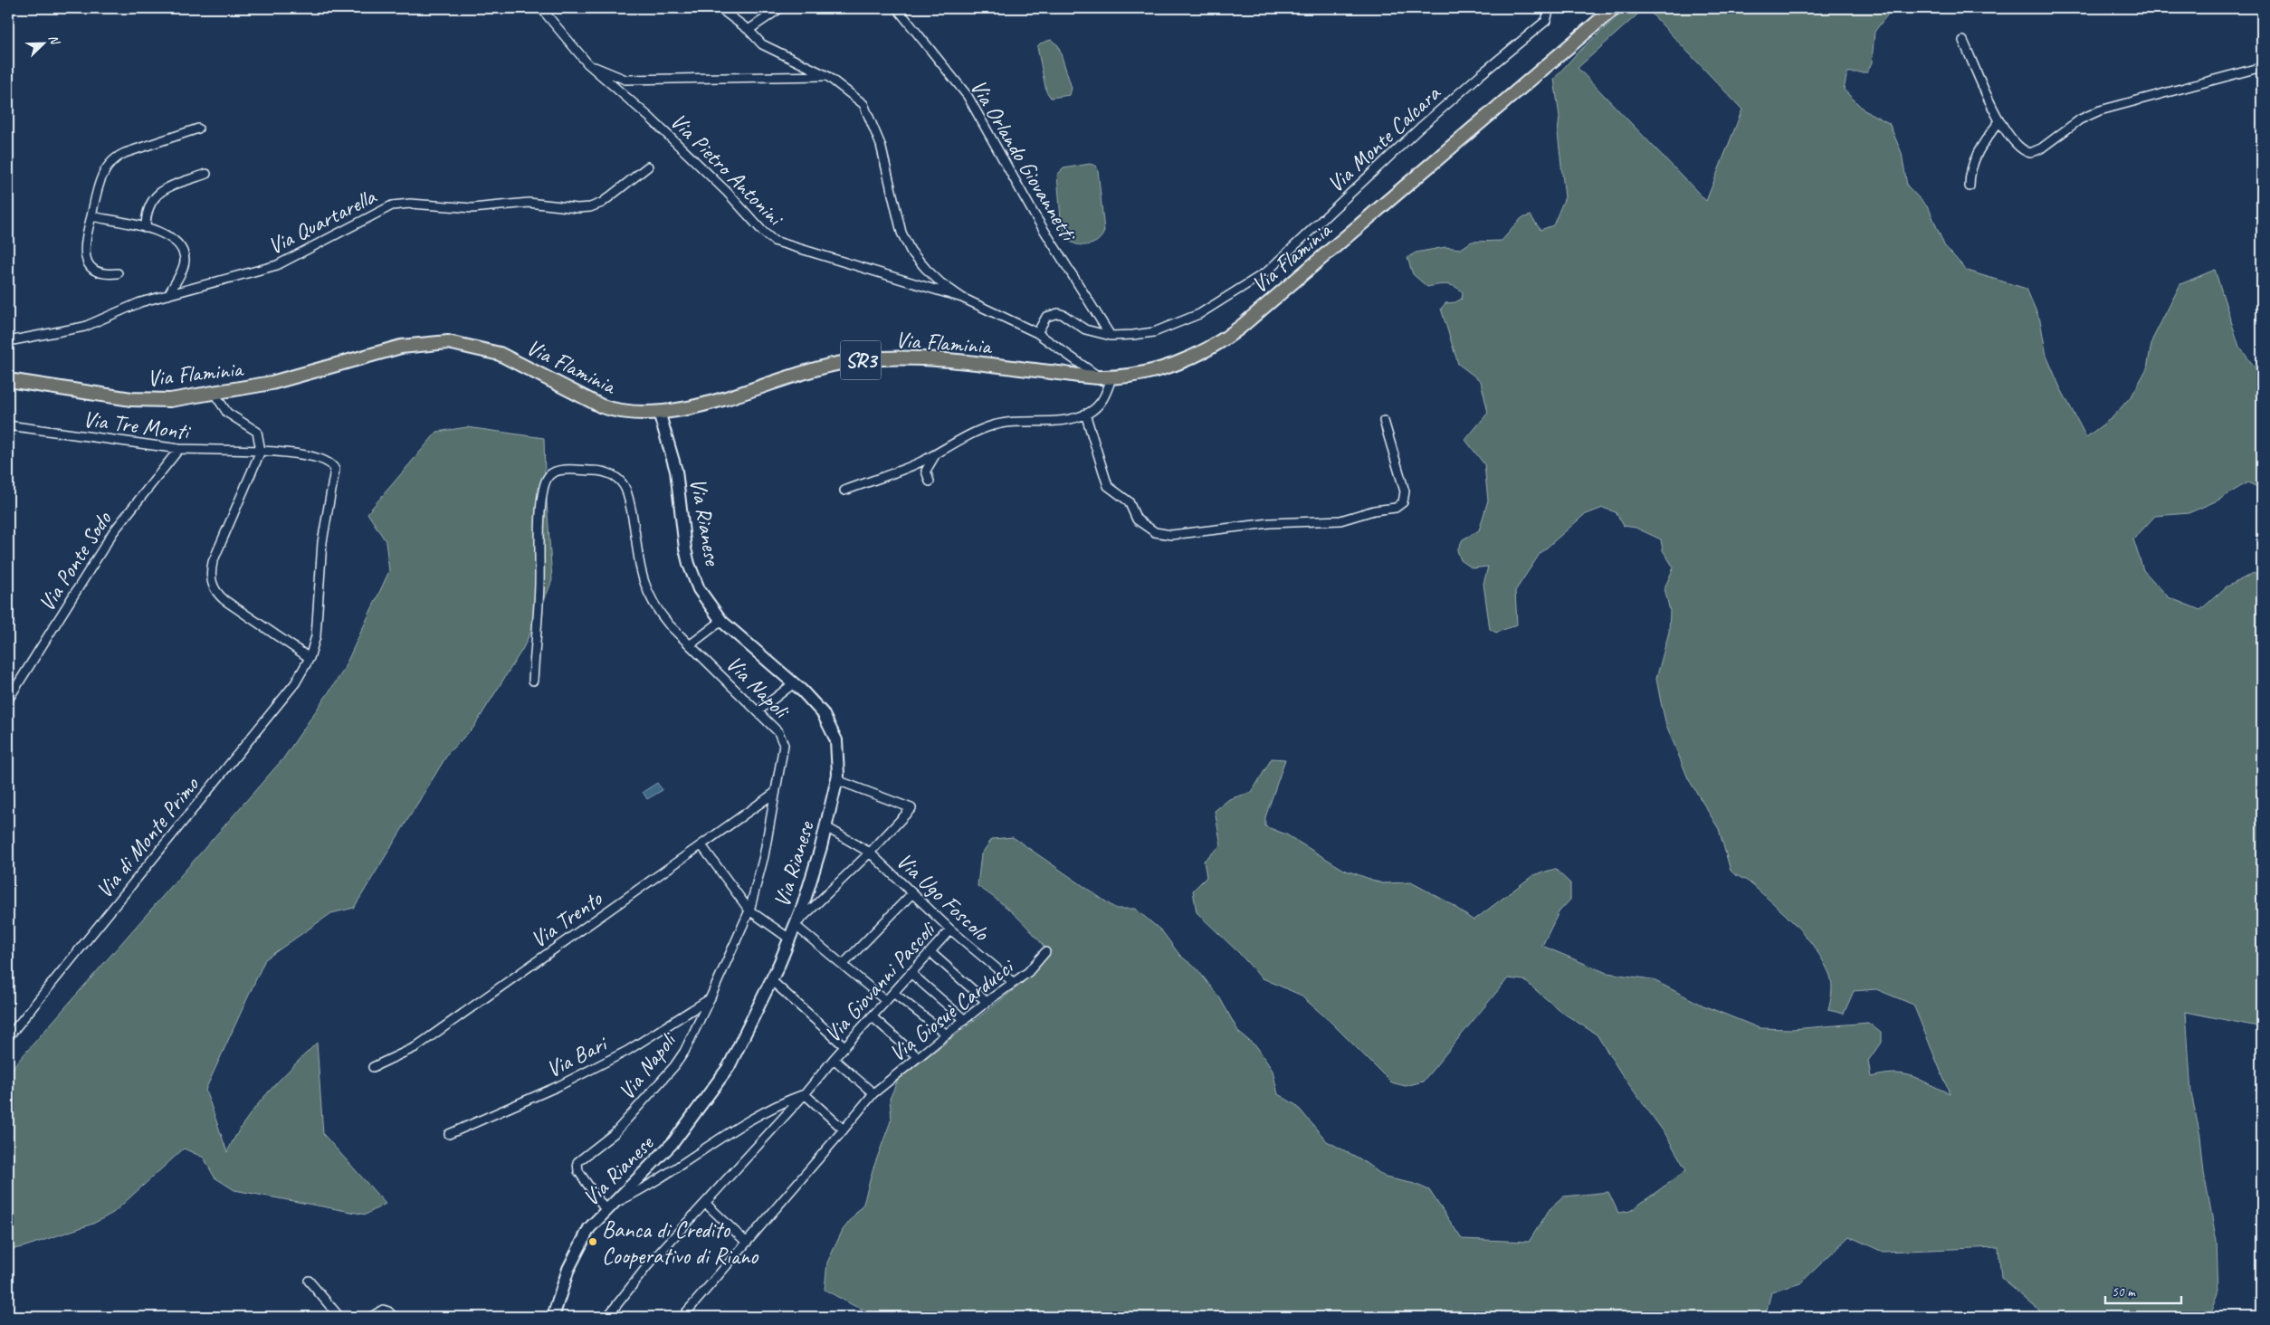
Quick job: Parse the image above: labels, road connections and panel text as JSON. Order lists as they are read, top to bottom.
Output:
{
  "streets": {
    "main road": ["Via Flaminia", "SR3", "Via Rianese"],
    "street": [
      "Via Monte Calcara",
      "Via Orlando Giovannetti",
      "Via Pietro Antonini",
      "Via Quartarella",
      "Via Tre Monti",
      "Via Ponte Sodo",
      "Via Napoli",
      "Via di Monte Primo",
      "Via Ugo Foscolo",
      "Via Trento",
      "Via Giovanni Pascoli",
      "Via Giosuè Carducci",
      "Via Bari"
    ]
  },
  "crossings": [
    ["Via Monte Calcara", "Via Orlando Giovannetti"],
    ["Via Monte Calcara", "Via Pietro Antonini"],
    ["Via Flaminia", "Via Tre Monti"],
    ["Via Flaminia", "Via Rianese"],
    ["Via Tre Monti", "Via Ponte Sodo"],
    ["Via Tre Monti", "Via di Monte Primo"],
    ["Via Rianese", "Via Napoli"],
    ["Via Rianese", "Via Ugo Foscolo"],
    ["Via Napoli", "Via Trento"],
    ["Via Napoli", "Via Bari"],
    ["Via Ugo Foscolo", "Via Giovanni Pascoli"],
    ["Via Ugo Foscolo", "Via Giosuè Carducci"]
  ],
  "places": ["Banca di Credito Cooperativo di Riano"],
  "scale_bar": "50 m",
  "north": "top right"
}
